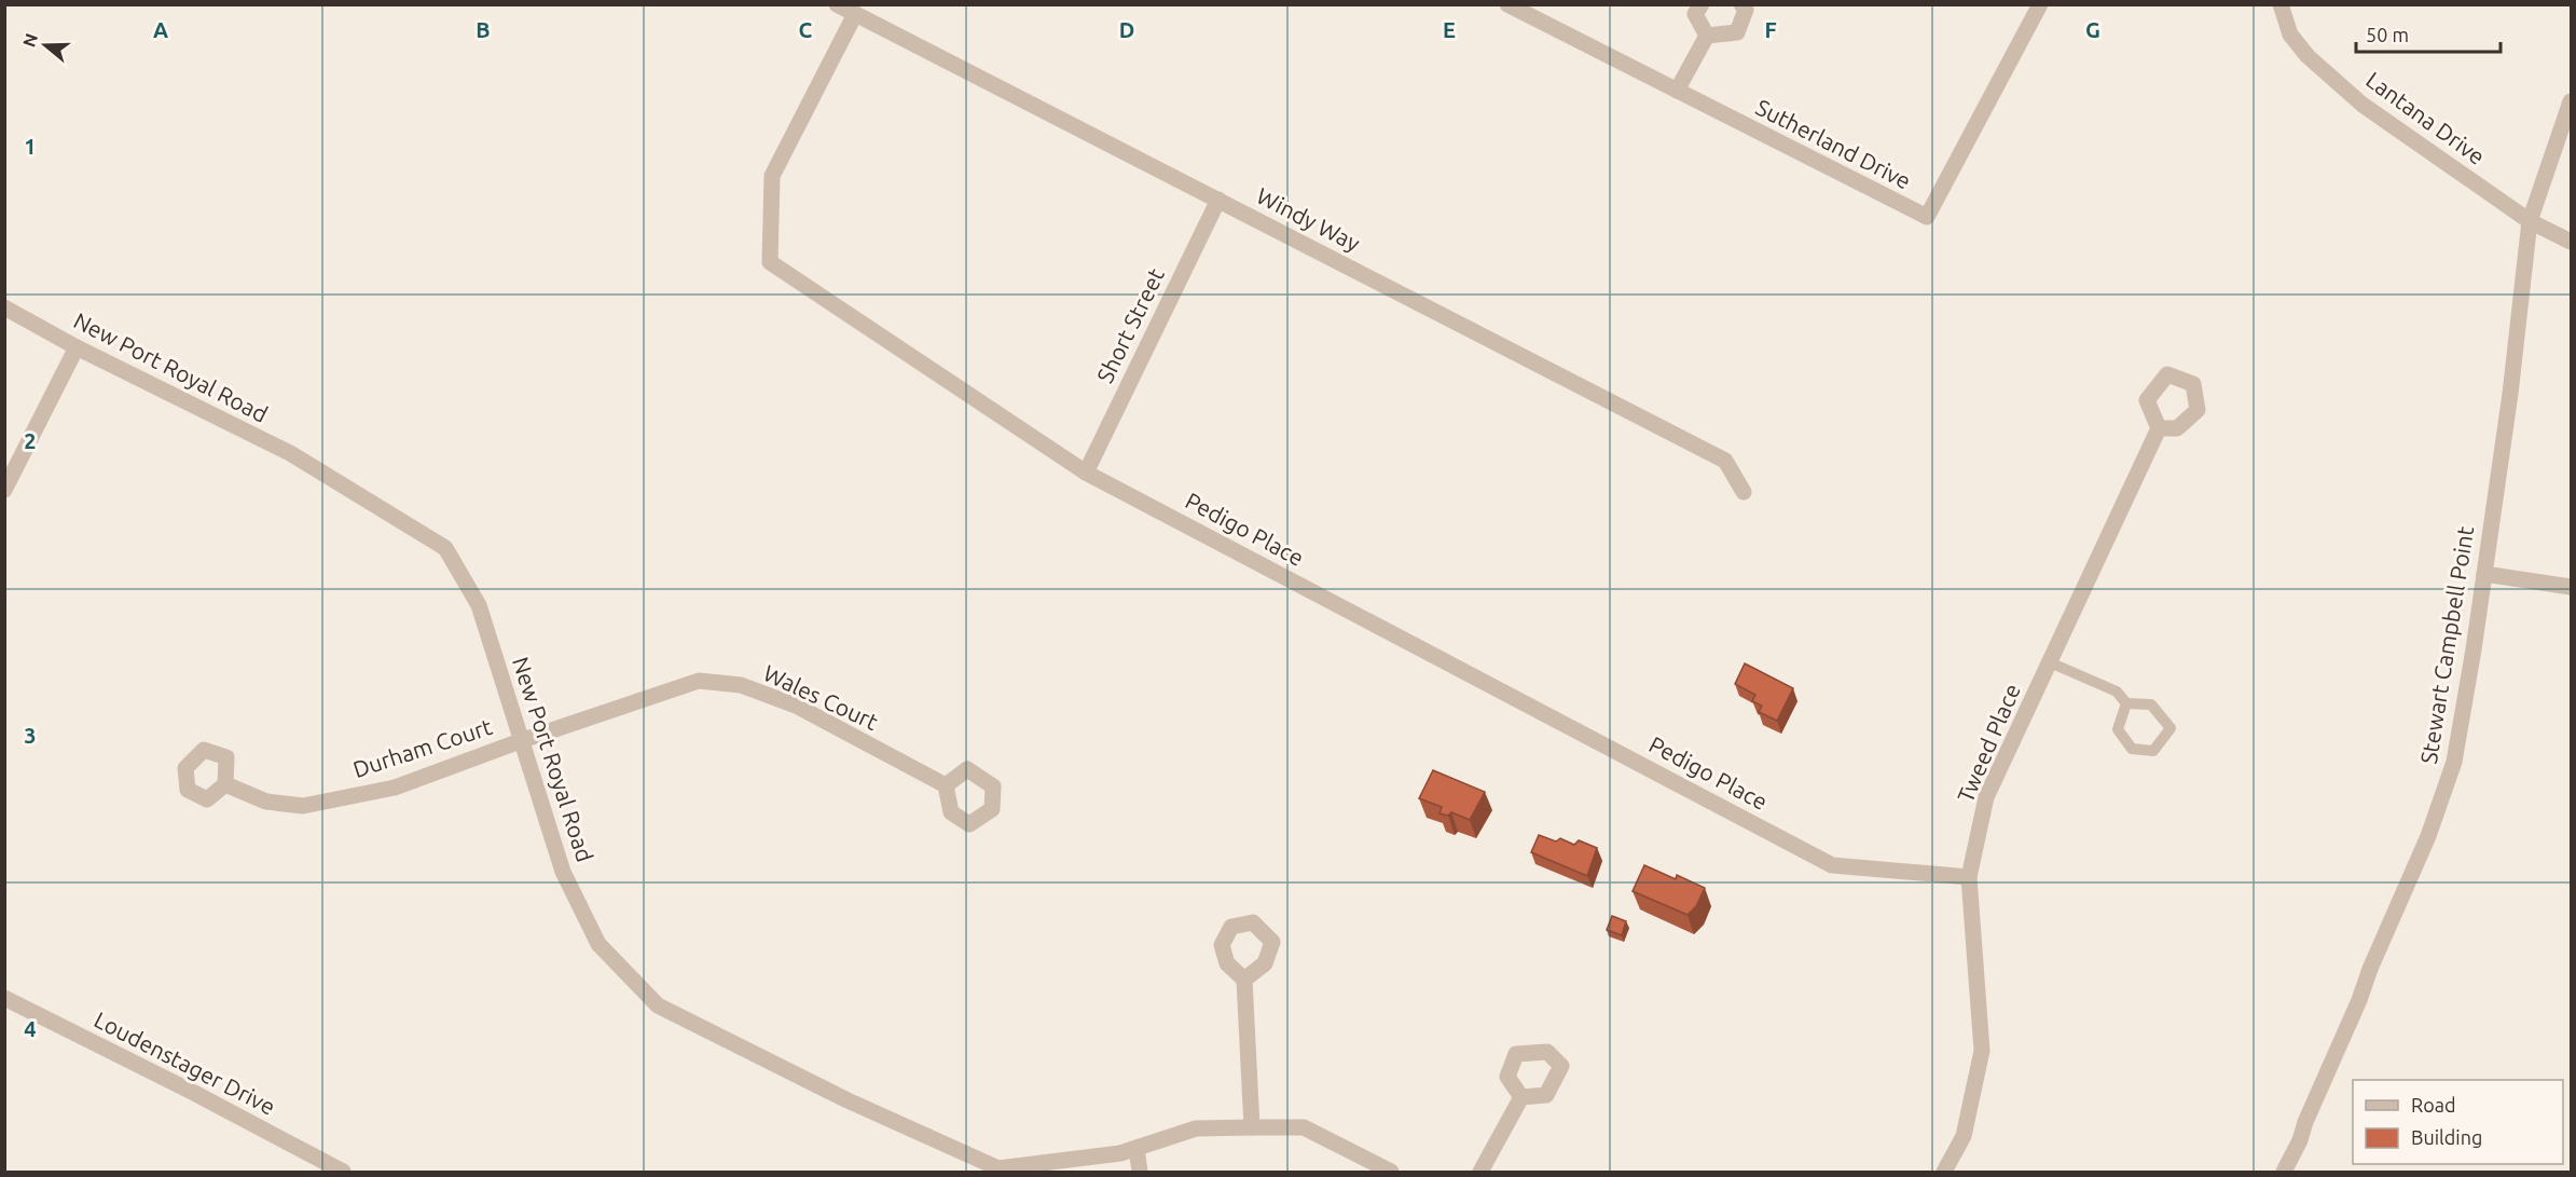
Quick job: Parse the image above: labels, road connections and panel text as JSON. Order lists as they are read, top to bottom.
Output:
{
  "streets": {
    "street": [
      "Lantana Drive",
      "Sutherland Drive",
      "Windy Way",
      "Short Street",
      "New Port Royal Road",
      "Pedigo Place",
      "Stewart Campbell Point",
      "Wales Court",
      "Tweed Place",
      "Durham Court",
      "Loudenstager Drive"
    ]
  },
  "crossings": [
    ["Lantana Drive", "Stewart Campbell Point"],
    ["Windy Way", "Short Street"],
    ["Windy Way", "Pedigo Place"],
    ["Short Street", "Pedigo Place"],
    ["New Port Royal Road", "Wales Court"],
    ["New Port Royal Road", "Durham Court"],
    ["Pedigo Place", "Tweed Place"],
    ["Wales Court", "Durham Court"]
  ],
  "legend": ["Road", "Building"],
  "scale_bar": "50 m",
  "north": "left",
  "grid": {
    "columns": [
      "A",
      "B",
      "C",
      "D",
      "E",
      "F",
      "G"
    ],
    "rows": [
      "1",
      "2",
      "3",
      "4"
    ]
  }
}
